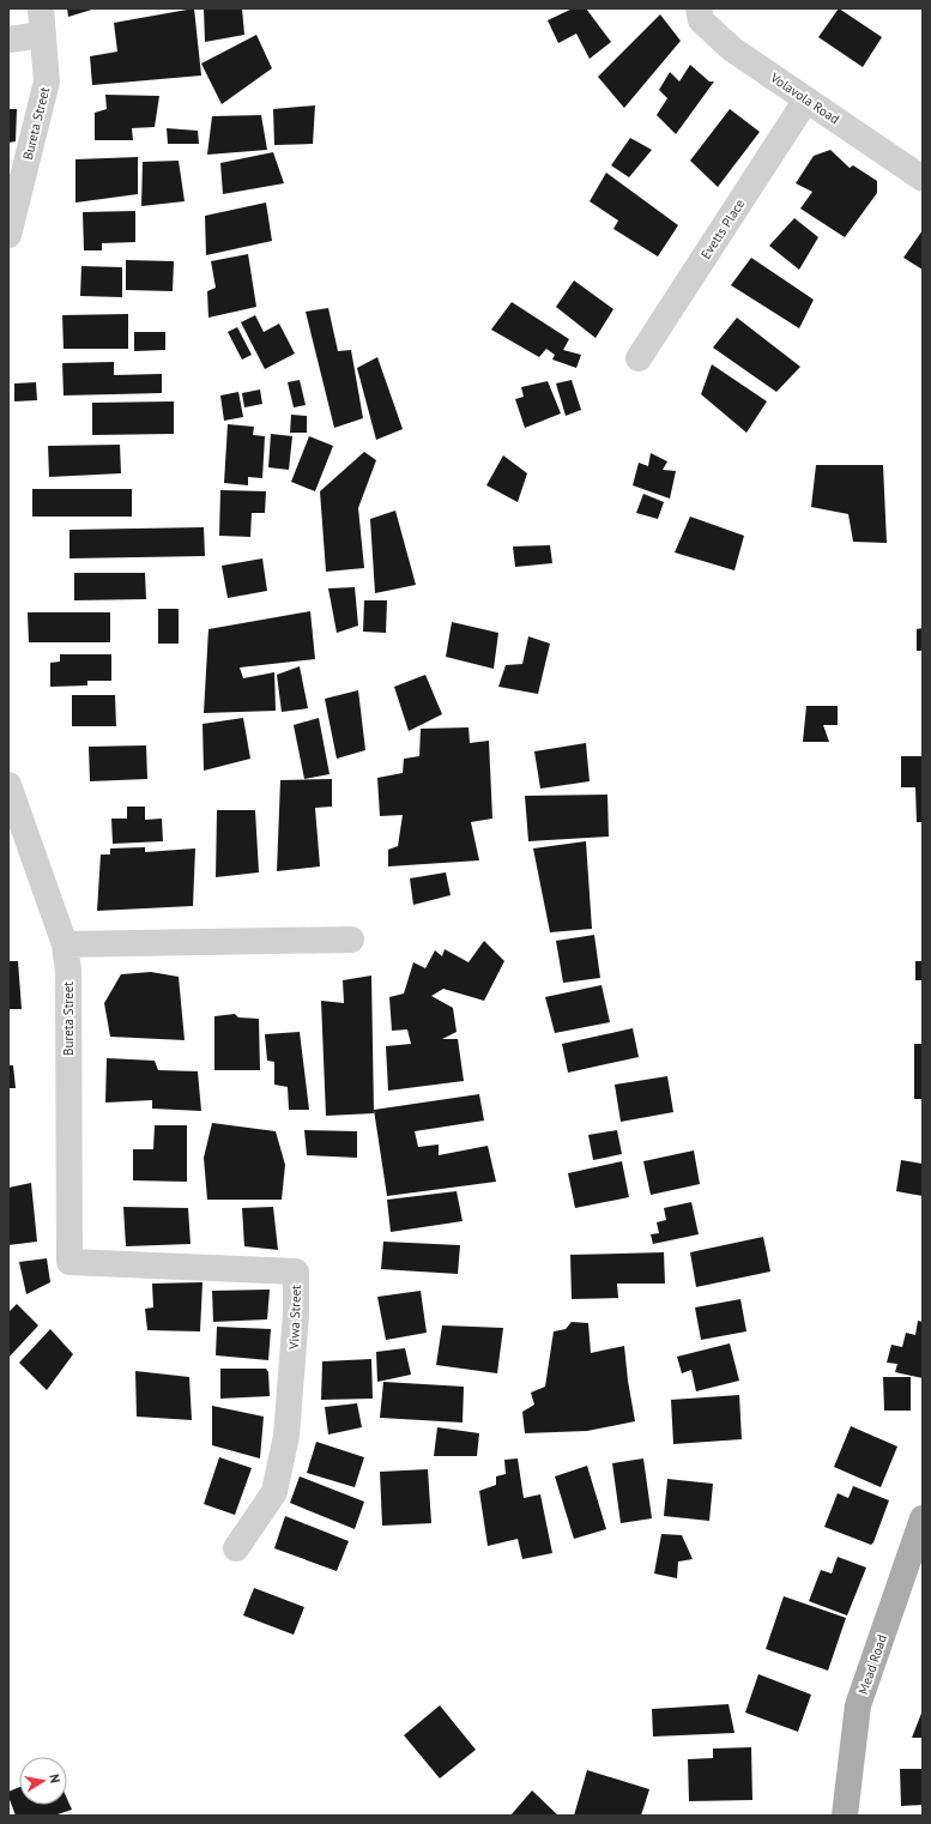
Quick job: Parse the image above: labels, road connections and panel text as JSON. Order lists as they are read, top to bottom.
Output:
{
  "streets": {
    "main road": ["Mead Road"],
    "street": [
      "Volavola Road",
      "Bureta Street",
      "Evetts Place",
      "Viwa Street"
    ]
  },
  "crossings": [
    ["Volavola Road", "Evetts Place"],
    ["Bureta Street", "Viwa Street"]
  ],
  "north": "right"
}
